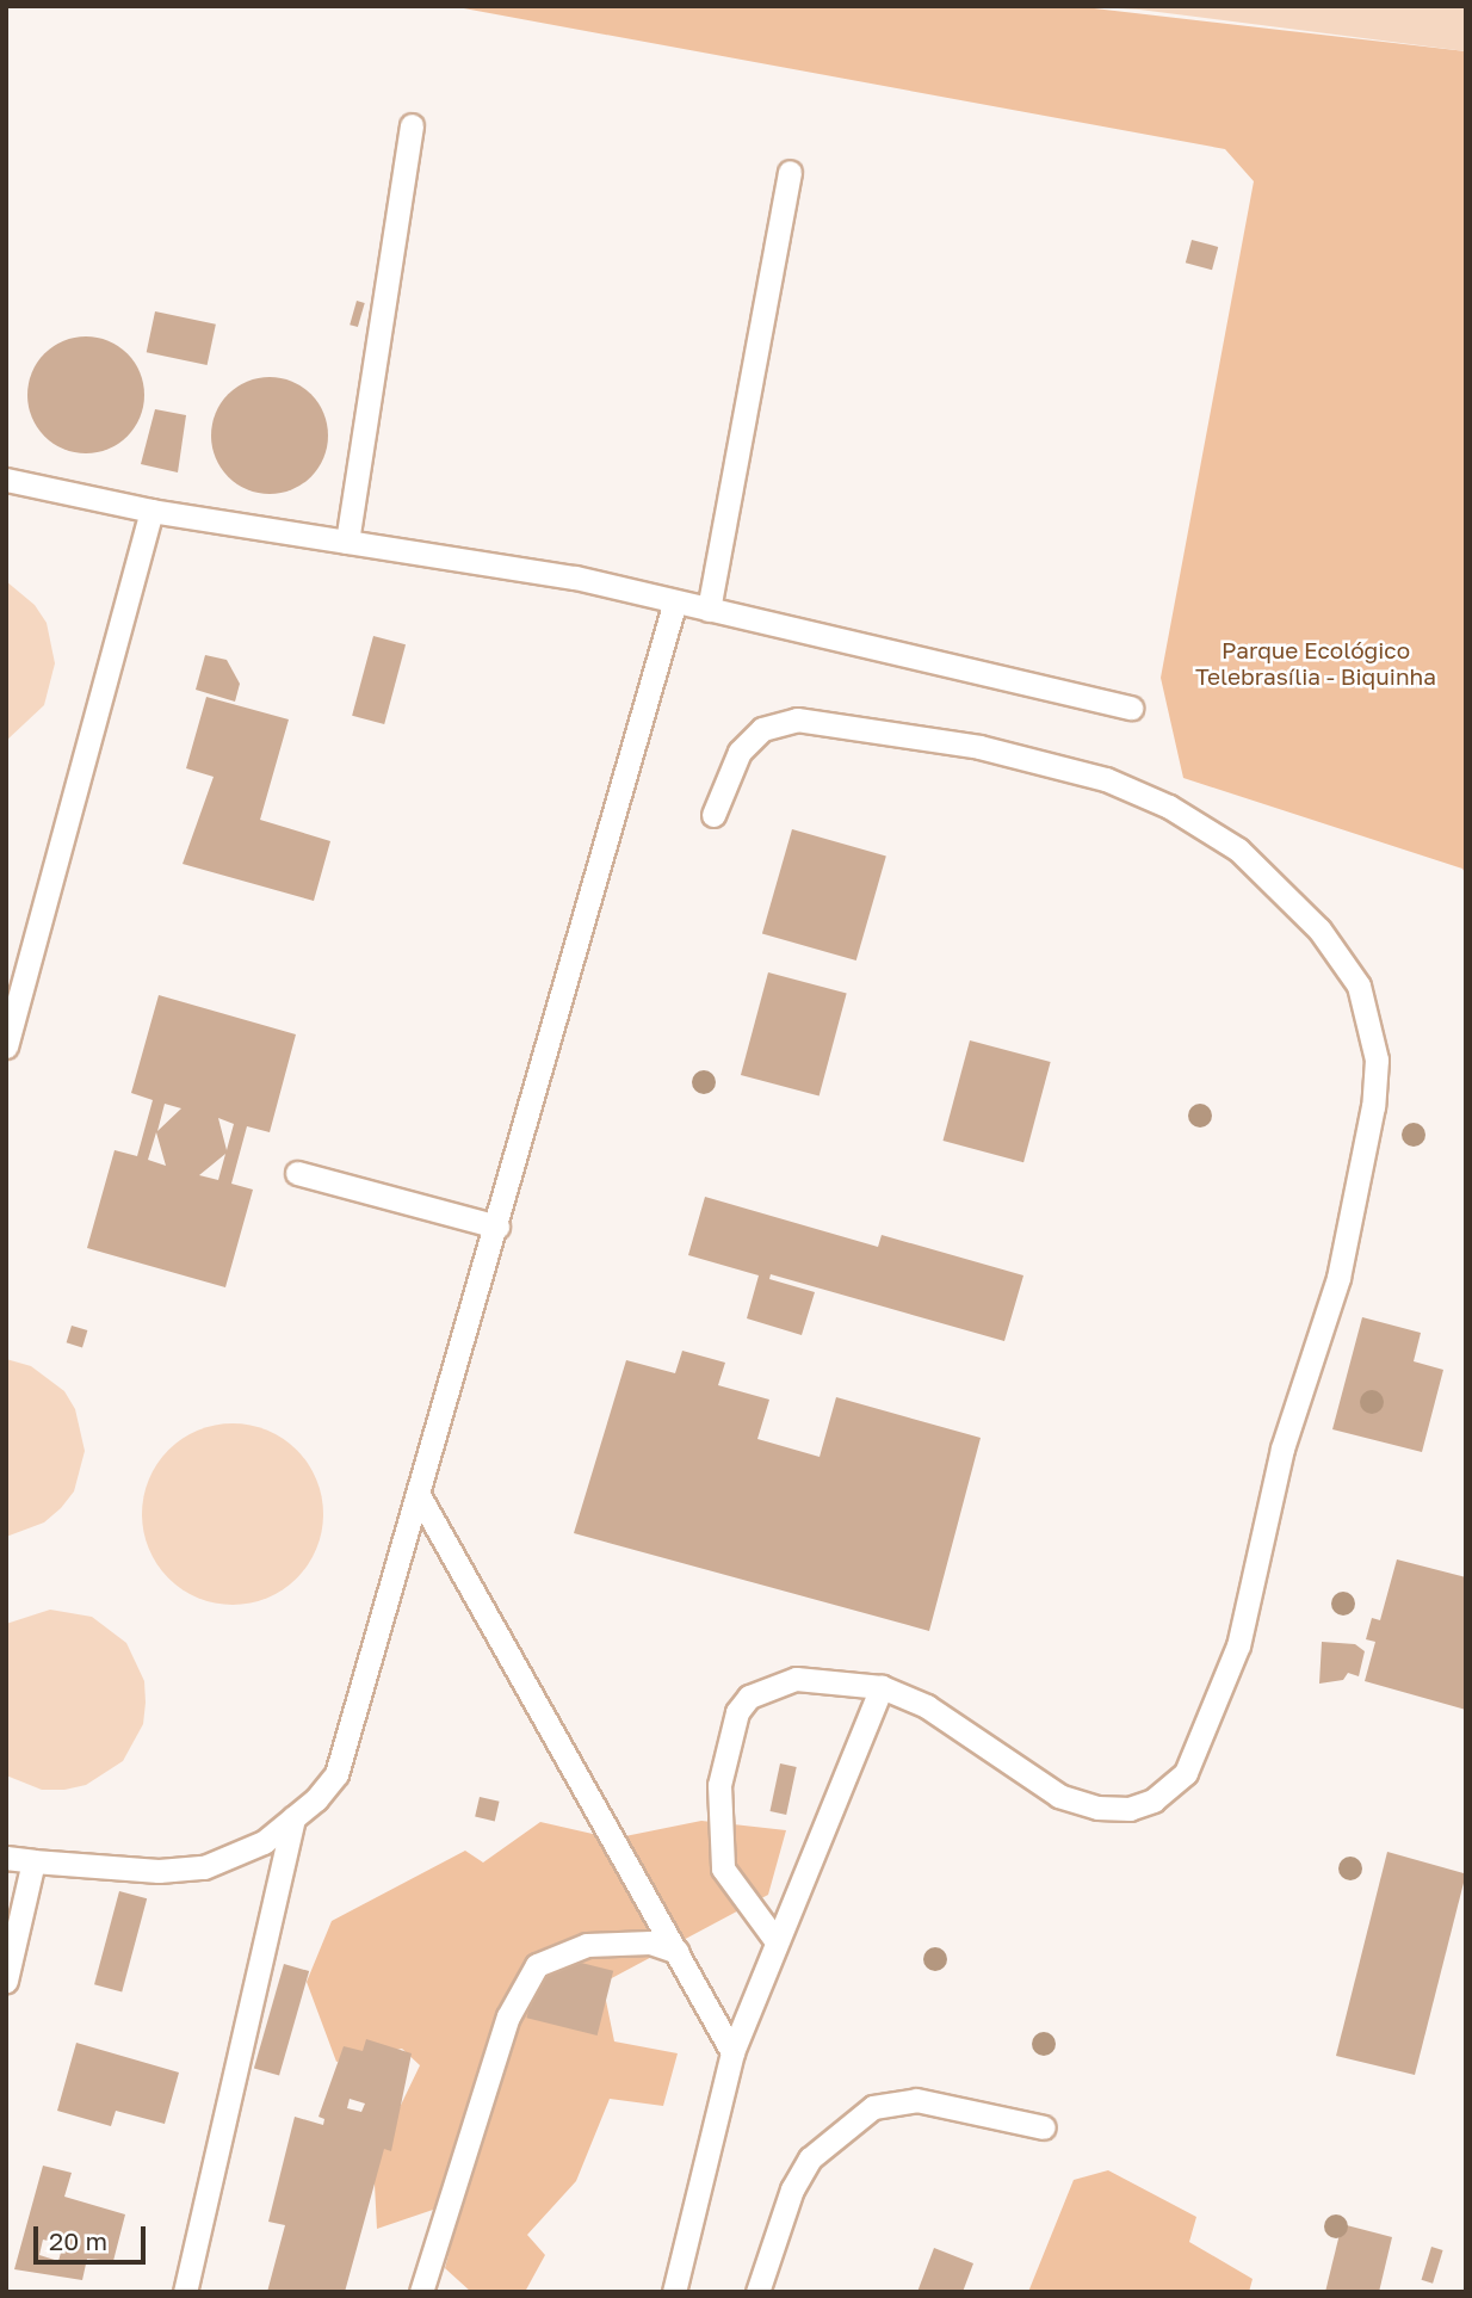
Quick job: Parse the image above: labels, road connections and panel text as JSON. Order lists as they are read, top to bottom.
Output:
{
  "parks": ["Parque Ecológico Telebrasília - Biquinha"],
  "scale_bar": "20 m"
}
